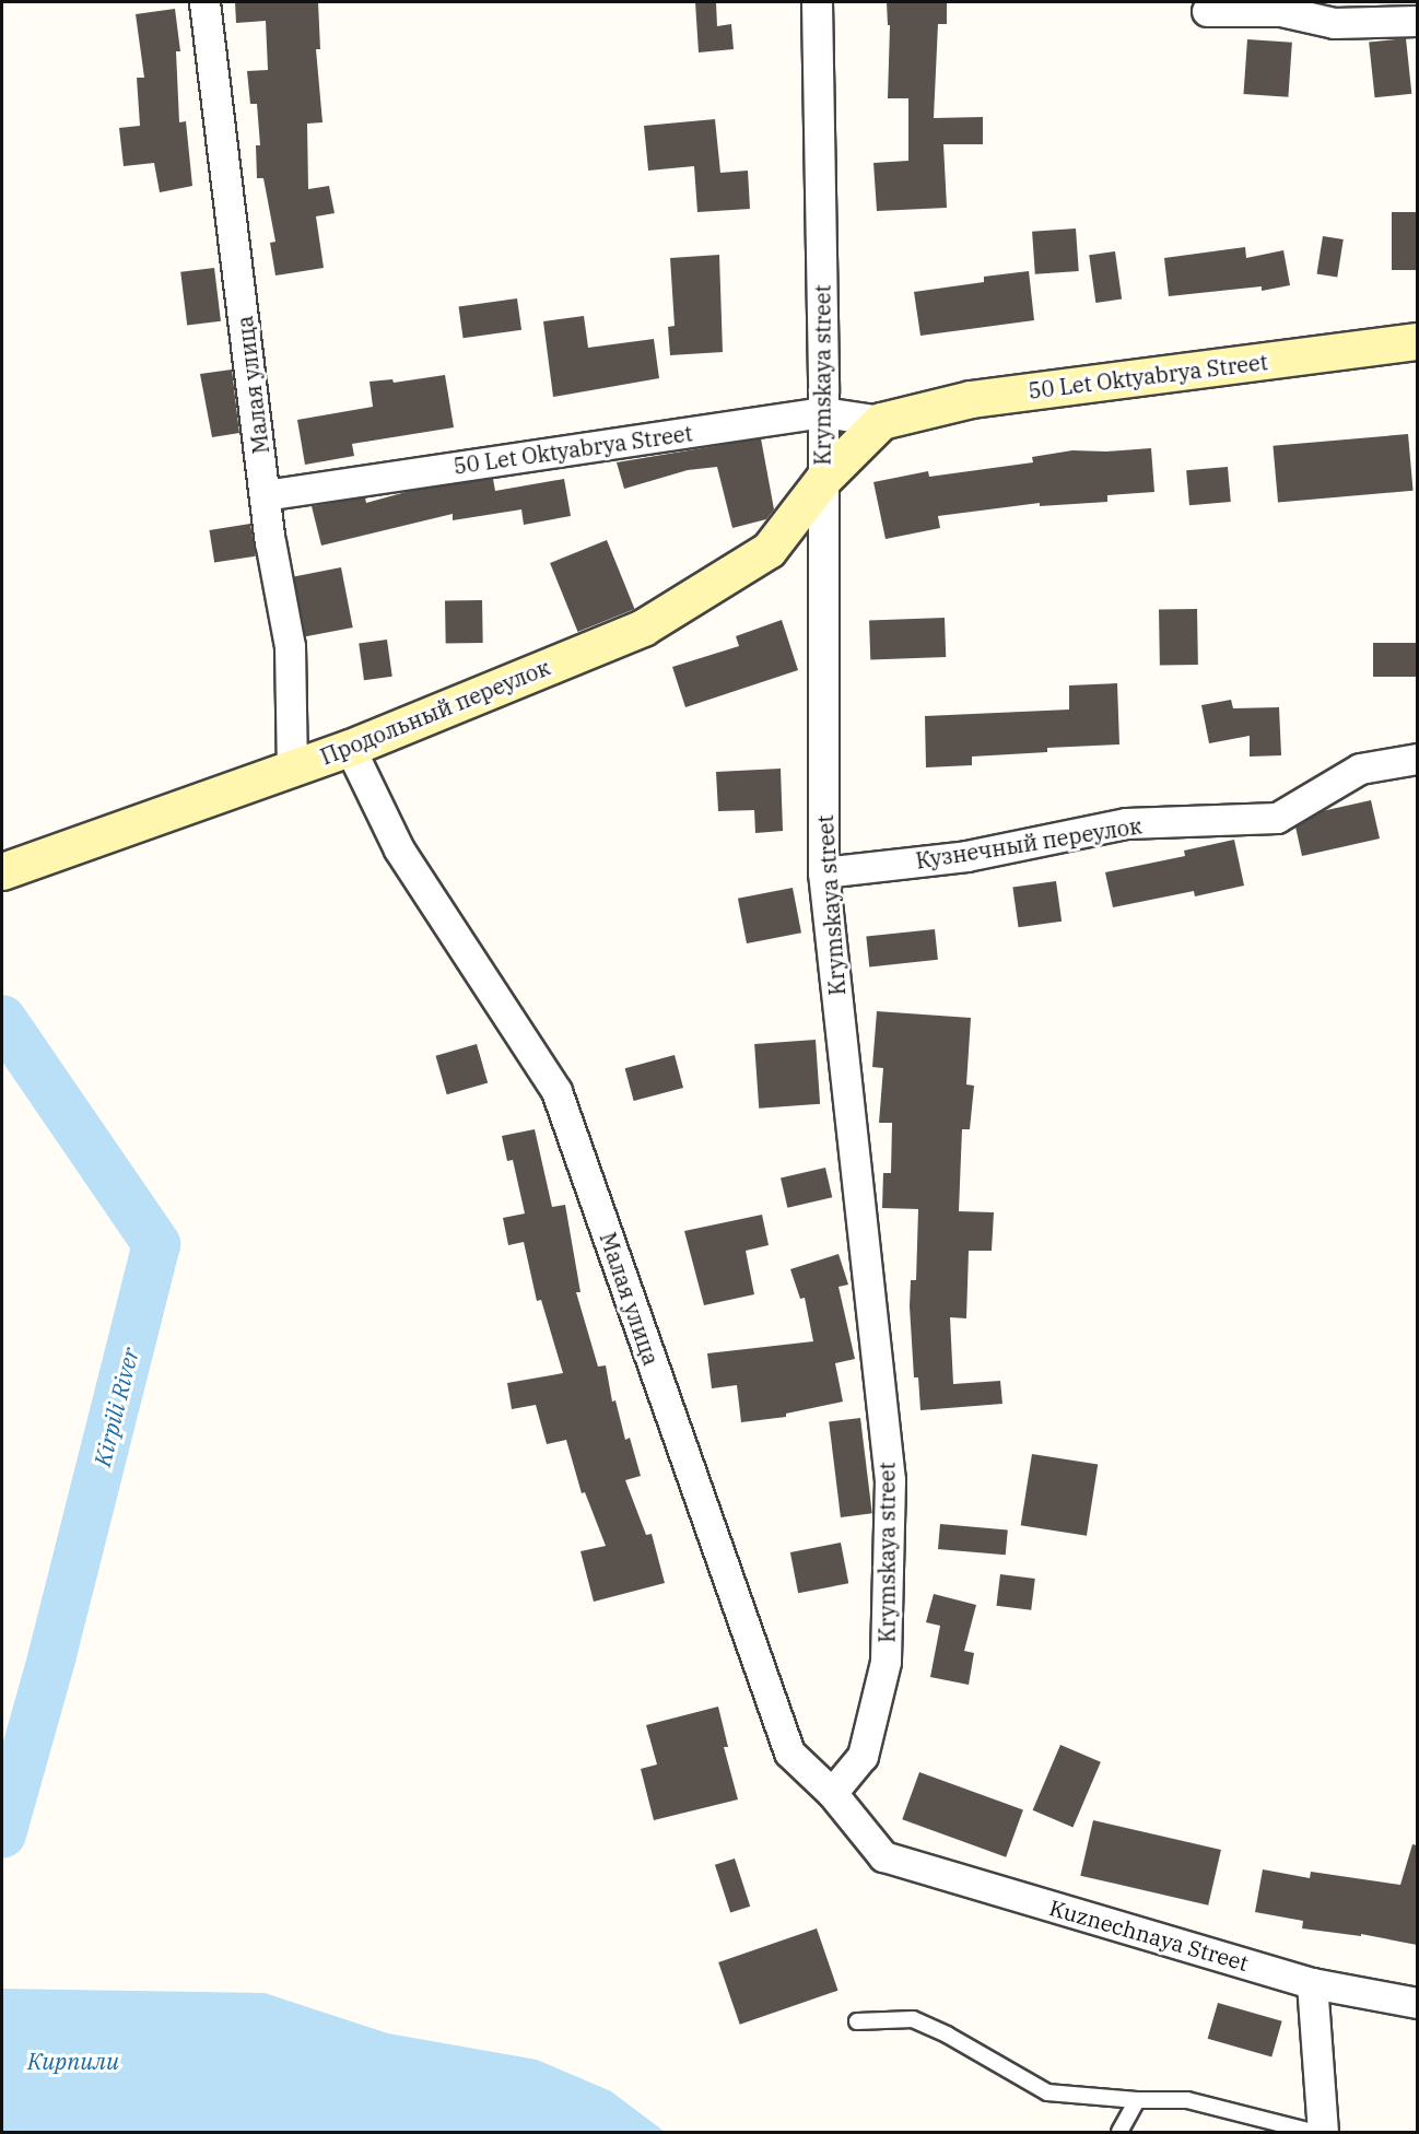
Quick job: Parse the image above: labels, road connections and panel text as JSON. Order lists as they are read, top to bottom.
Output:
{
  "streets": {
    "street": [
      "Krymskaya street",
      "50 Let Oktyabrya Street",
      "Малая улица",
      "Продольный переулок",
      "Кузнечный переулок",
      "Kuznechnaya Street"
    ]
  },
  "crossings": [
    ["Krymskaya street", "50 Let Oktyabrya Street"],
    ["Krymskaya street", "Малая улица"],
    ["Krymskaya street", "Продольный переулок"],
    ["Krymskaya street", "Кузнечный переулок"],
    ["50 Let Oktyabrya Street", "Малая улица"],
    ["Малая улица", "Продольный переулок"],
    ["Малая улица", "Kuznechnaya Street"]
  ],
  "water": ["Kirpili River", "Кирпили"]
}
